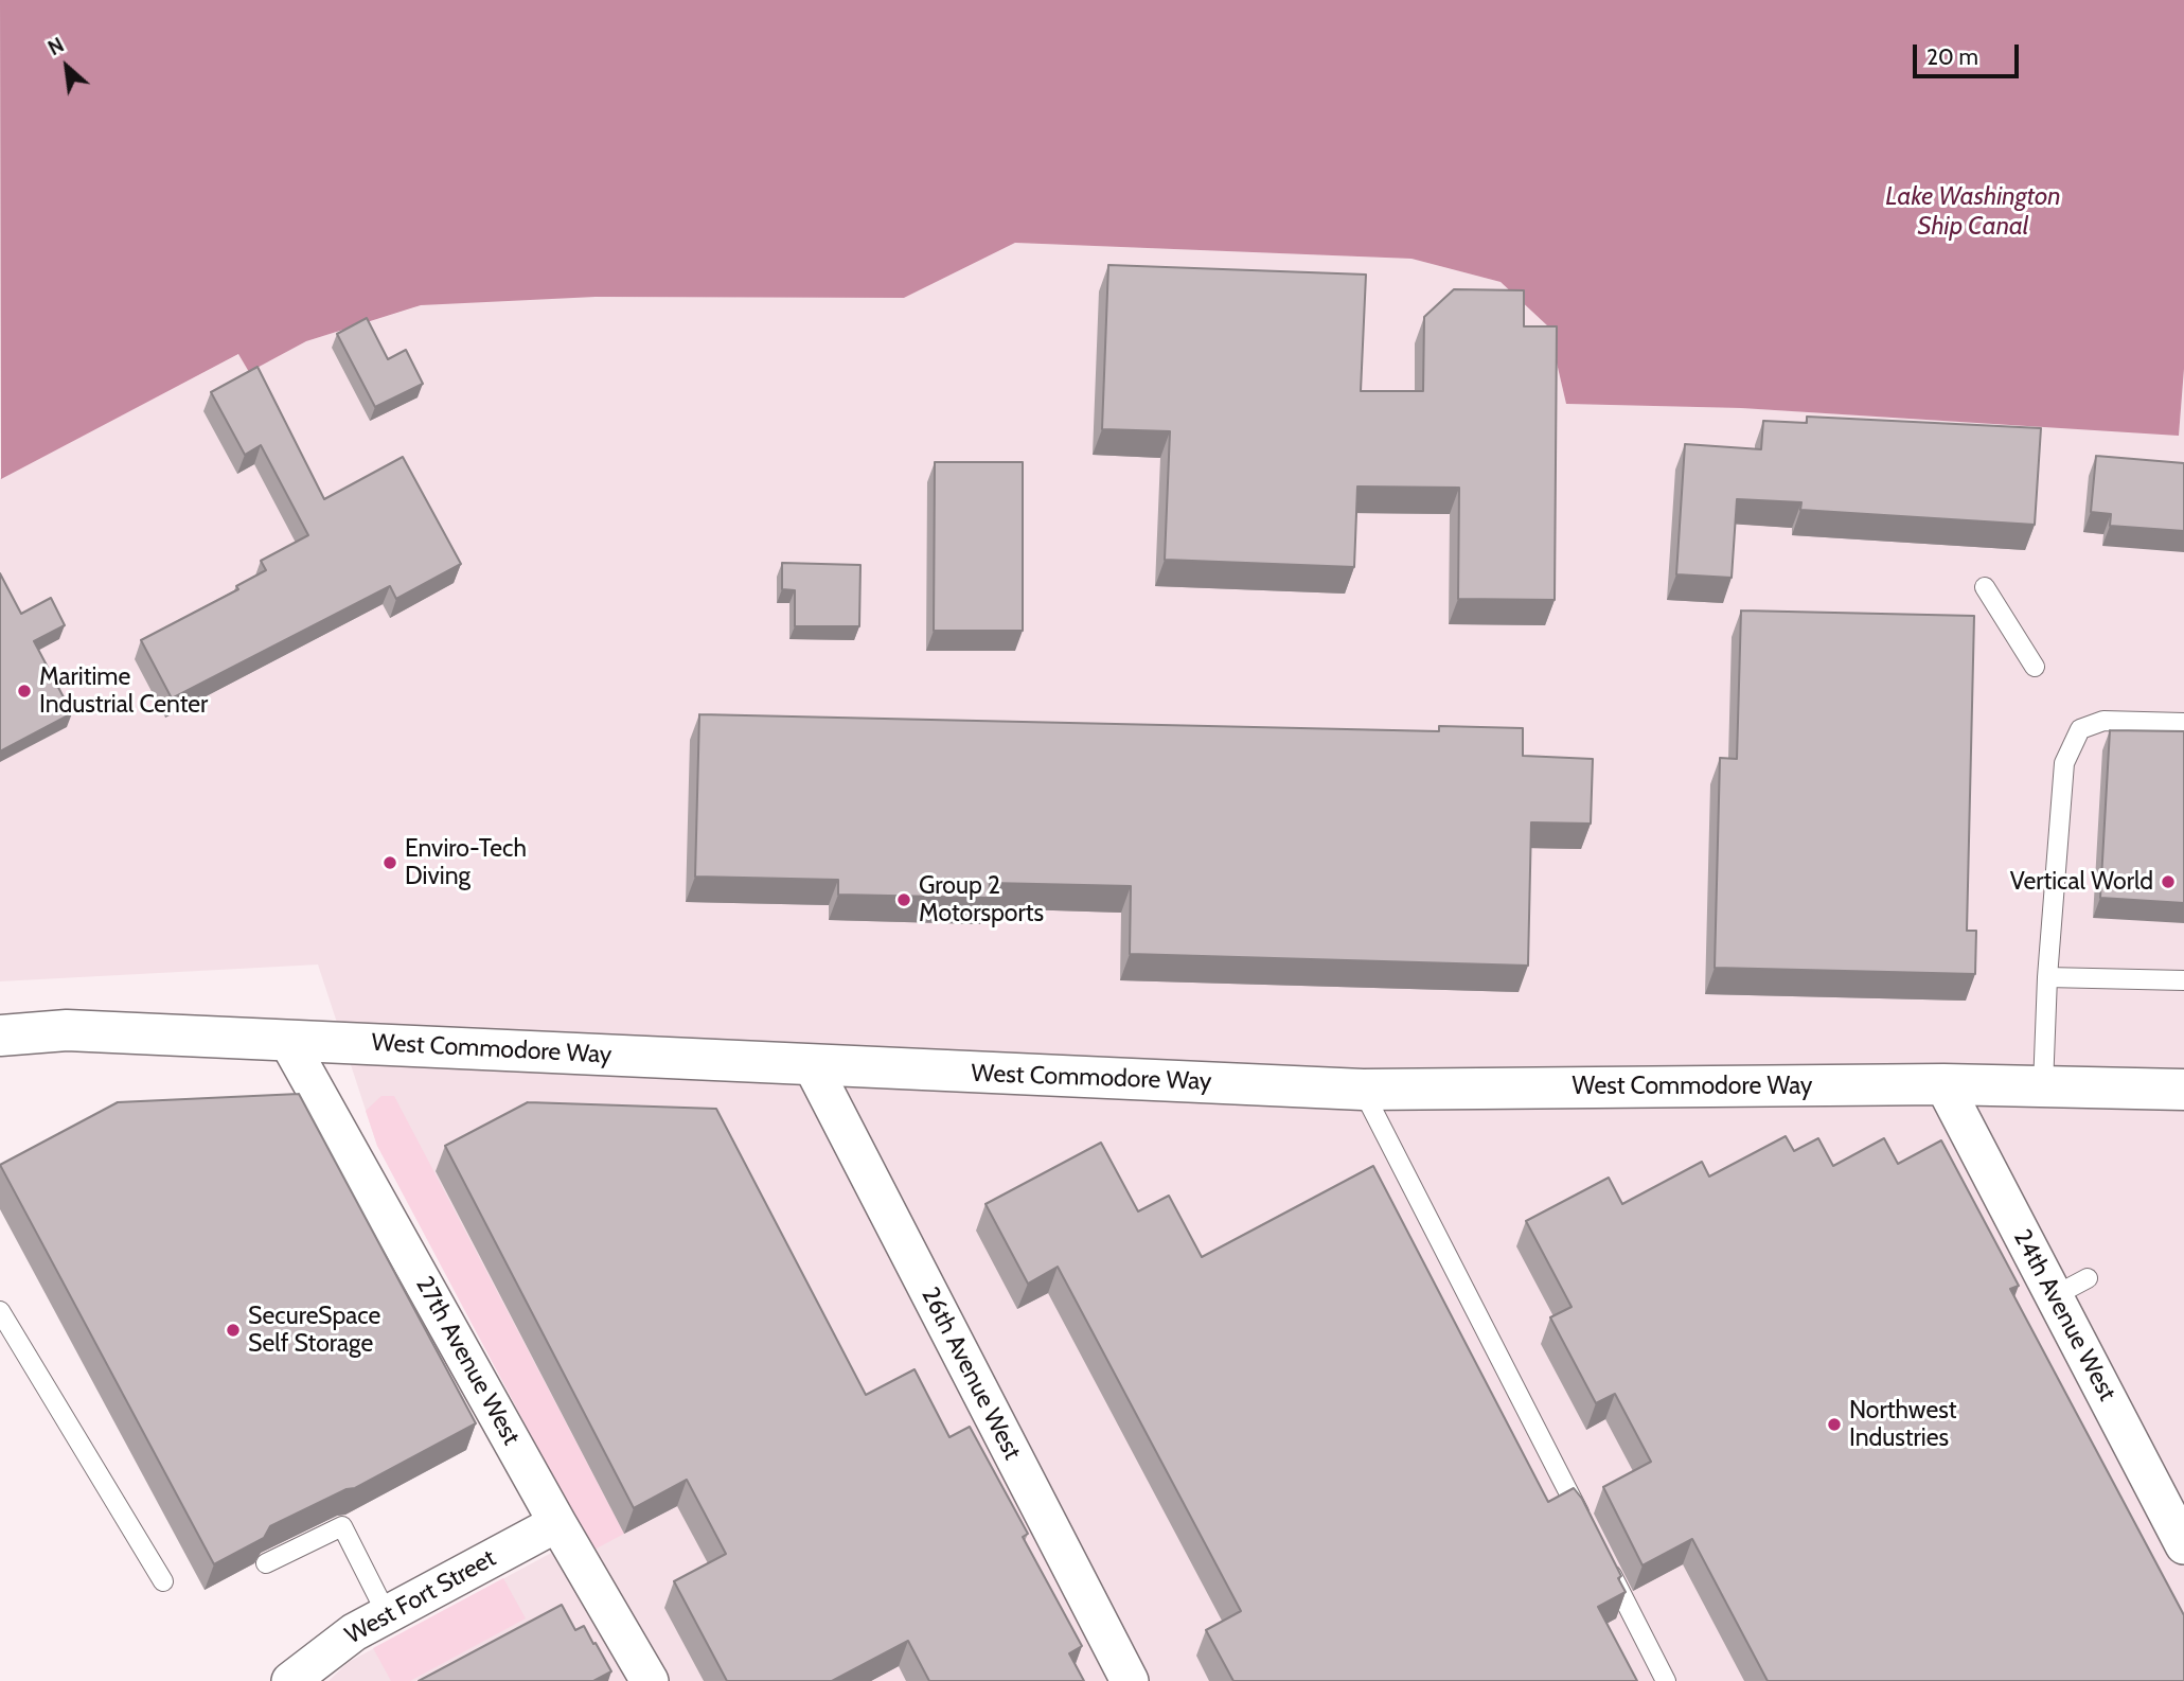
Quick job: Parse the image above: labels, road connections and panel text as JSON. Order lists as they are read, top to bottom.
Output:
{
  "streets": {
    "street": [
      "West Commodore Way",
      "24th Avenue West",
      "27th Avenue West",
      "26th Avenue West",
      "West Fort Street"
    ]
  },
  "crossings": [
    ["West Commodore Way", "24th Avenue West"],
    ["West Commodore Way", "27th Avenue West"],
    ["West Commodore Way", "26th Avenue West"],
    ["27th Avenue West", "West Fort Street"]
  ],
  "water": ["Lake Washington Ship Canal"],
  "places": [
    "Maritime Industrial Center",
    "Enviro-Tech Diving",
    "Vertical World",
    "Group 2 Motorsports",
    "SecureSpace Self Storage",
    "Northwest Industries"
  ],
  "scale_bar": "20 m",
  "north": "top left"
}
